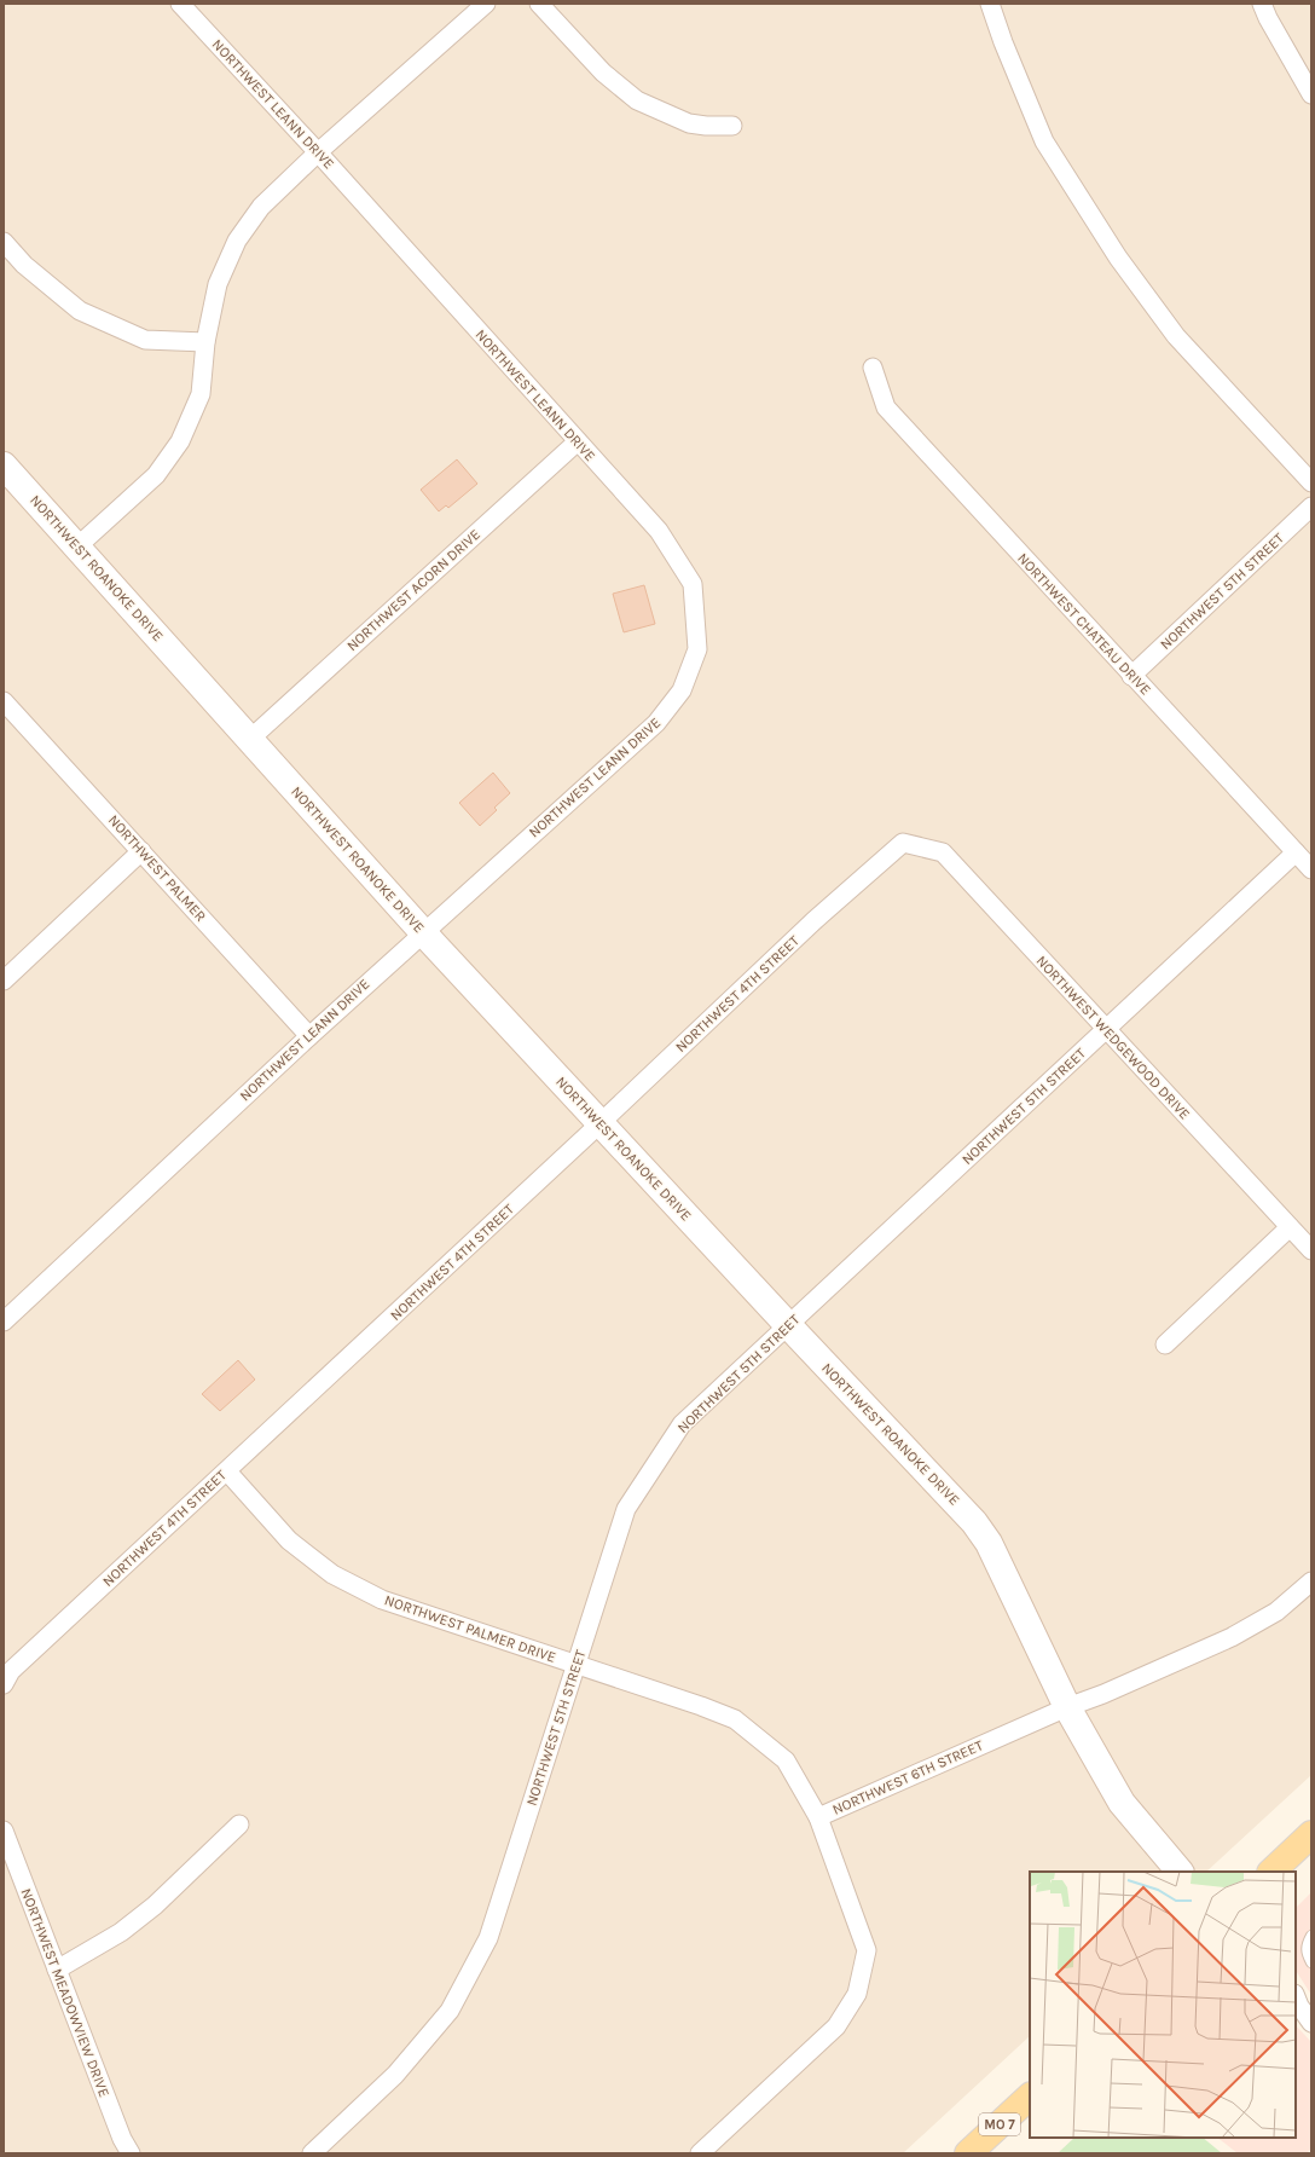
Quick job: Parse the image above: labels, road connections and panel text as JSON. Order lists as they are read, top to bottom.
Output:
{
  "streets": {
    "main road": ["MO 7"],
    "street": [
      "NORTHWEST LEANN DRIVE",
      "NORTHWEST ROANOKE DRIVE",
      "NORTHWEST ACORN DRIVE",
      "NORTHWEST 5TH STREET",
      "NORTHWEST CHATEAU DRIVE",
      "NORTHWEST PALMER",
      "NORTHWEST 4TH STREET",
      "NORTHWEST WEDGEWOOD DRIVE",
      "NORTHWEST PALMER DRIVE",
      "NORTHWEST 6TH STREET",
      "NORTHWEST MEADOWVIEW DRIVE"
    ]
  },
  "crossings": [
    ["NORTHWEST LEANN DRIVE", "NORTHWEST ROANOKE DRIVE"],
    ["NORTHWEST LEANN DRIVE", "NORTHWEST ACORN DRIVE"],
    ["NORTHWEST LEANN DRIVE", "NORTHWEST PALMER"],
    ["NORTHWEST ROANOKE DRIVE", "NORTHWEST ACORN DRIVE"],
    ["NORTHWEST ROANOKE DRIVE", "NORTHWEST 5TH STREET"],
    ["NORTHWEST ROANOKE DRIVE", "NORTHWEST 4TH STREET"],
    ["NORTHWEST ROANOKE DRIVE", "NORTHWEST 6TH STREET"],
    ["NORTHWEST 5TH STREET", "NORTHWEST CHATEAU DRIVE"],
    ["NORTHWEST 5TH STREET", "NORTHWEST WEDGEWOOD DRIVE"],
    ["NORTHWEST 5TH STREET", "NORTHWEST PALMER DRIVE"],
    ["NORTHWEST 4TH STREET", "NORTHWEST WEDGEWOOD DRIVE"],
    ["NORTHWEST 4TH STREET", "NORTHWEST PALMER DRIVE"],
    ["NORTHWEST PALMER DRIVE", "NORTHWEST 6TH STREET"]
  ]
}
